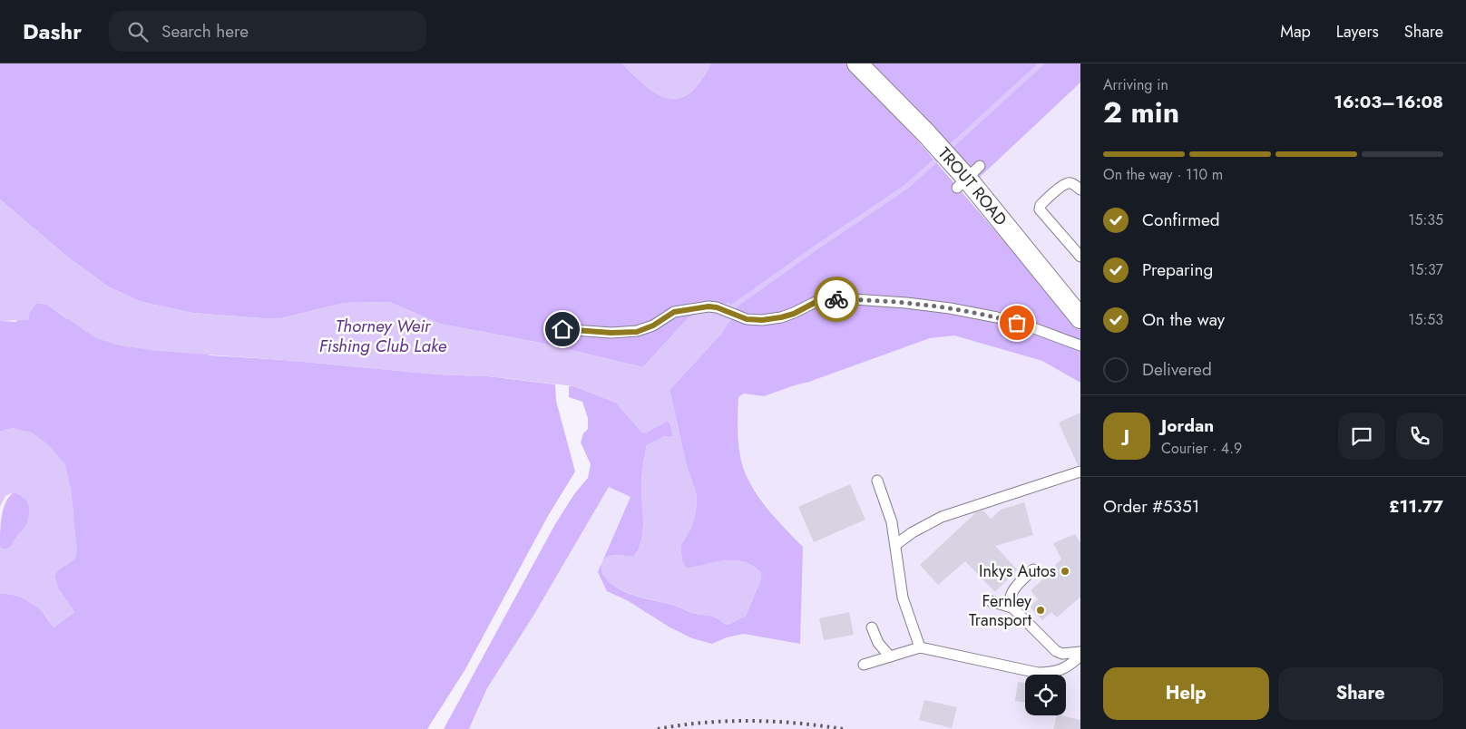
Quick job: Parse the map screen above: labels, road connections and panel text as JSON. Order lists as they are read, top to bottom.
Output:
{
  "streets": {
    "street": ["TROUT ROAD"]
  },
  "water": ["Thorney Weir Fishing Club Lake"],
  "places": ["Inkys Autos", "Fernley Transport"],
  "page": {
    "header": "Dashr",
    "search": "Search here",
    "nav": ["Map", "Layers", "Share"],
    "heading": ["2 min", "Arriving in", "16:03–16:08"],
    "panel": [
      "Jordan",
      "Courier · 4.9",
      "Order #5351",
      "£11.77"
    ],
    "bar": "On the way · 110 m",
    "list": [
      ["Confirmed", "15:35"],
      ["Preparing", "15:37"],
      ["On the way", "15:53"],
      "Delivered"
    ],
    "round": "J",
    "buttons": ["Help", "Share"]
  }
}
